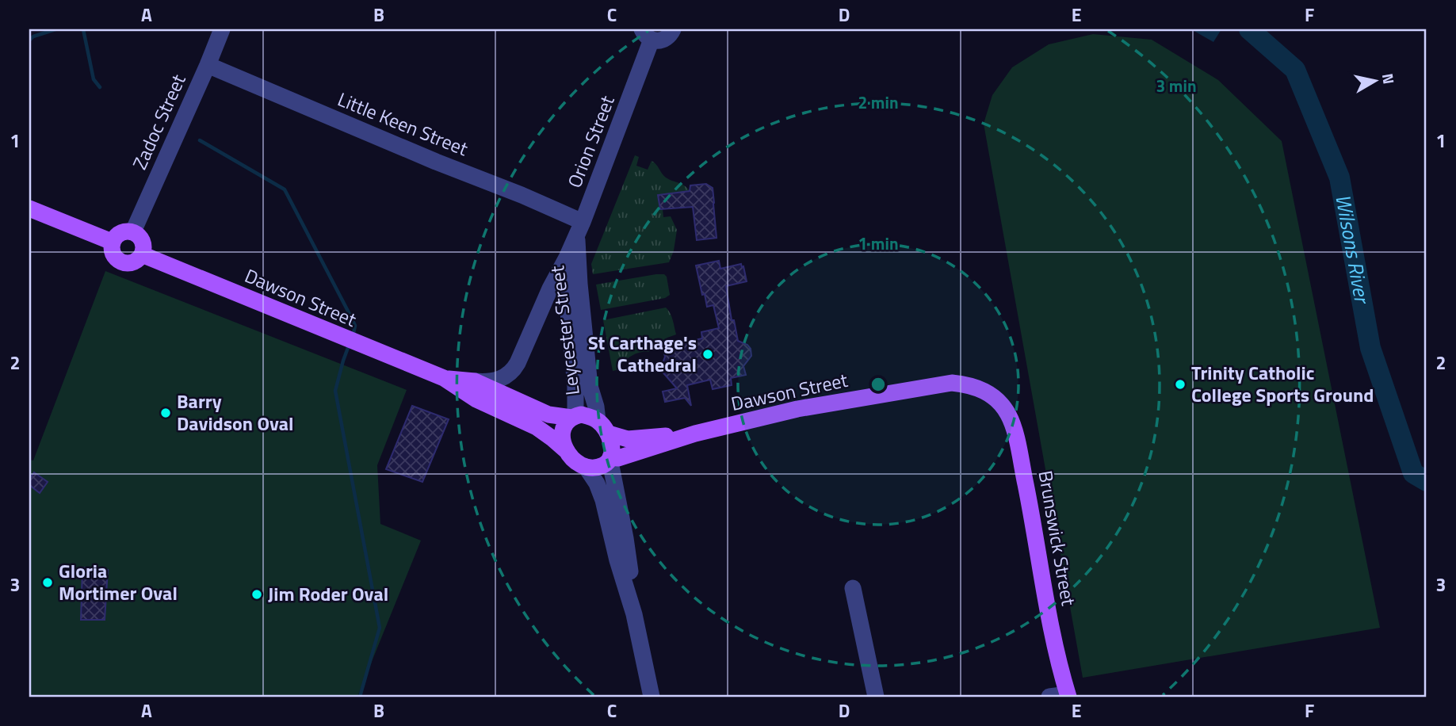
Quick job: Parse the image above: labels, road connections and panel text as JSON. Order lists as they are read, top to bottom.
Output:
{
  "streets": {
    "main road": ["Dawson Street", "Brunswick Street"],
    "street": [
      "Zadoc Street",
      "Little Keen Street",
      "Orion Street",
      "Leycester Street"
    ]
  },
  "crossings": [
    ["Zadoc Street", "Little Keen Street"],
    ["Zadoc Street", "Dawson Street"],
    ["Little Keen Street", "Orion Street"],
    ["Little Keen Street", "Leycester Street"],
    ["Orion Street", "Dawson Street"],
    ["Orion Street", "Leycester Street"],
    ["Dawson Street", "Leycester Street"],
    ["Dawson Street", "Brunswick Street"]
  ],
  "water": ["Wilsons River"],
  "places": [
    "St Carthage's Cathedral",
    "Trinity Catholic College Sports Ground",
    "Barry Davidson Oval",
    "Gloria Mortimer Oval",
    "Jim Roder Oval"
  ],
  "north": "right",
  "grid": {
    "columns": [
      "A",
      "B",
      "C",
      "D",
      "E",
      "F"
    ],
    "rows": ["1", "2", "3"]
  },
  "rings": ["3 min", "2 min", "1 min"]
}
